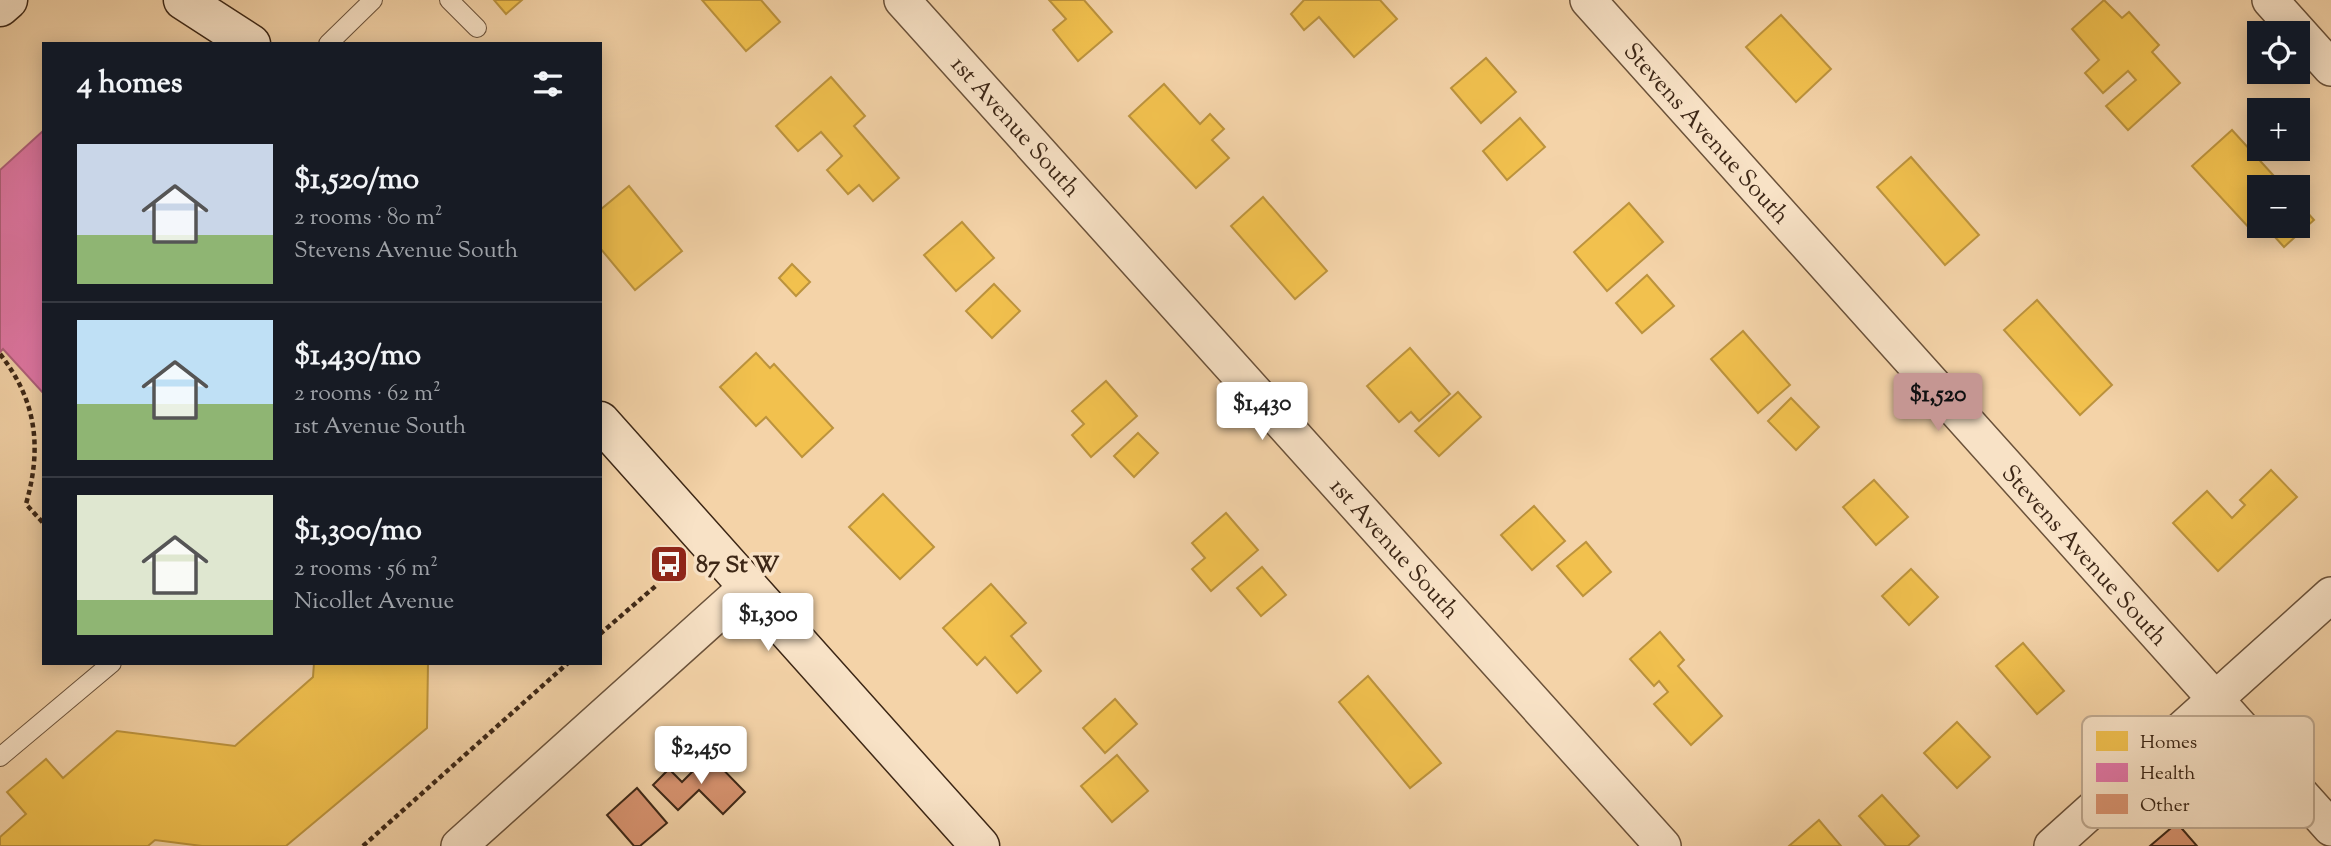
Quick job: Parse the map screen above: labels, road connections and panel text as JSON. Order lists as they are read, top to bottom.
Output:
{
  "streets": {
    "street": ["1st Avenue South", "Stevens Avenue South"]
  },
  "places": {
    "bus stop": ["87 St W"]
  },
  "legend": ["Homes", "Health", "Other"],
  "page": {
    "map_buttons": ["+", "−"],
    "heading": "4 homes",
    "list": [
      {
        "name": "$1,520/mo",
        "note": "2 rooms · 80 m² · Stevens Avenue South"
      },
      {
        "name": "$1,430/mo",
        "note": "2 rooms · 62 m² · 1st Avenue South"
      },
      {
        "name": "$1,300/mo",
        "note": "2 rooms · 56 m² · Nicollet Avenue"
      }
    ],
    "price": [
      "$1,520",
      "$1,430",
      "$1,300",
      "$2,450"
    ]
  }
}
